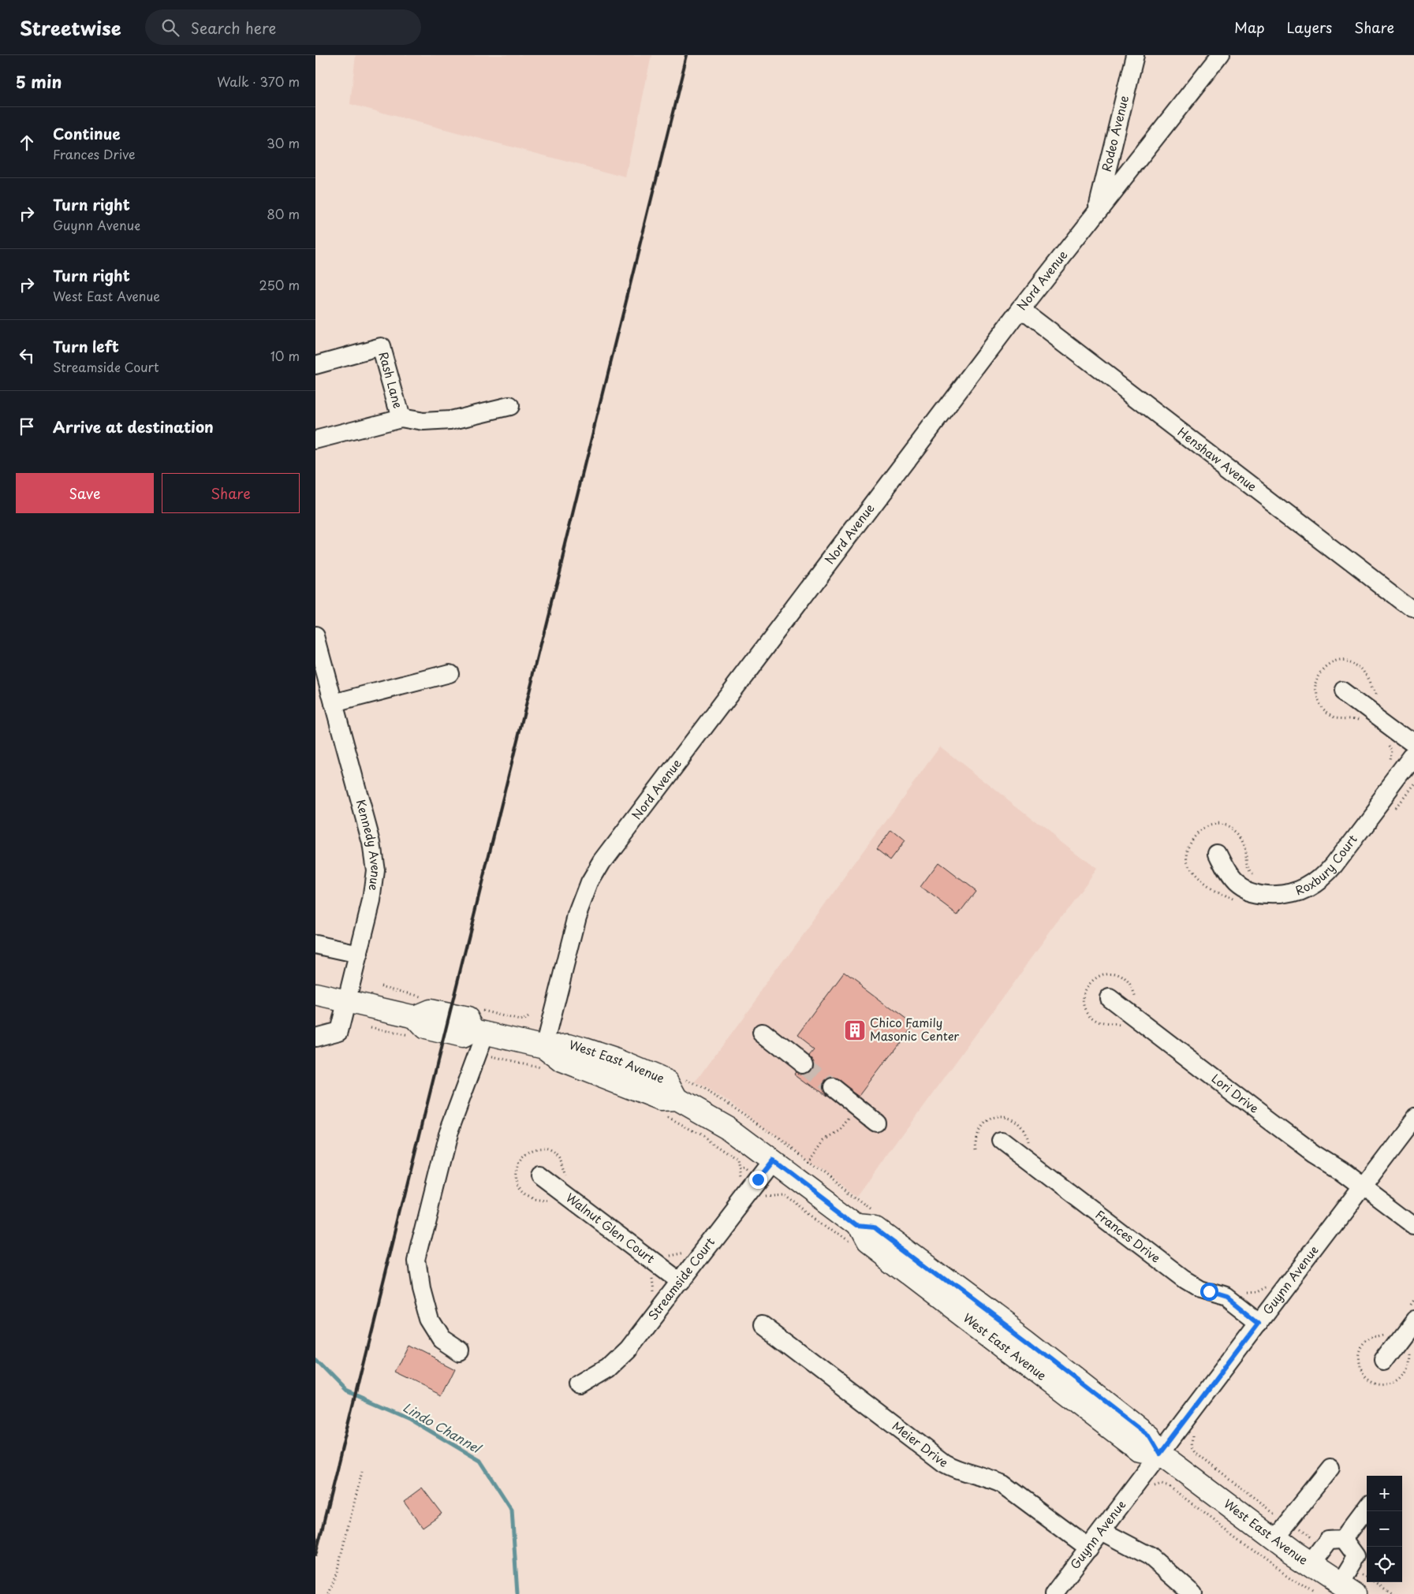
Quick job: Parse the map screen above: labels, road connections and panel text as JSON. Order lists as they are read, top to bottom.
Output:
{
  "streets": {
    "main road": ["West East Avenue"],
    "street": [
      "Rodeo Avenue",
      "Nord Avenue",
      "Rash Lane",
      "Henshaw Avenue",
      "Kennedy Avenue",
      "Roxbury Court",
      "Lori Drive",
      "Walnut Glen Court",
      "Frances Drive",
      "Streamside Court",
      "Guynn Avenue",
      "Meier Drive"
    ]
  },
  "crossings": [
    ["Rodeo Avenue", "Nord Avenue"],
    ["Nord Avenue", "Henshaw Avenue"],
    ["Nord Avenue", "West East Avenue"],
    ["West East Avenue", "Streamside Court"],
    ["West East Avenue", "Guynn Avenue"],
    ["Lori Drive", "Guynn Avenue"],
    ["Walnut Glen Court", "Streamside Court"],
    ["Frances Drive", "Guynn Avenue"],
    ["Guynn Avenue", "Meier Drive"]
  ],
  "water": ["Lindo Channel"],
  "places": {
    "building": ["Chico Family Masonic Center"]
  },
  "page": {
    "header": "Streetwise",
    "search": "Search here",
    "nav": ["Map", "Layers", "Share"],
    "heading": ["5 min", "Walk · 370 m"],
    "list": [
      ["Continue", "Frances Drive", "30 m"],
      ["Turn right", "Guynn Avenue", "80 m"],
      ["Turn right", "West East Avenue", "250 m"],
      ["Turn left", "Streamside Court", "10 m"],
      "Arrive at destination"
    ],
    "buttons": ["Save", "Share"],
    "map_buttons": ["+", "−"]
  }
}
